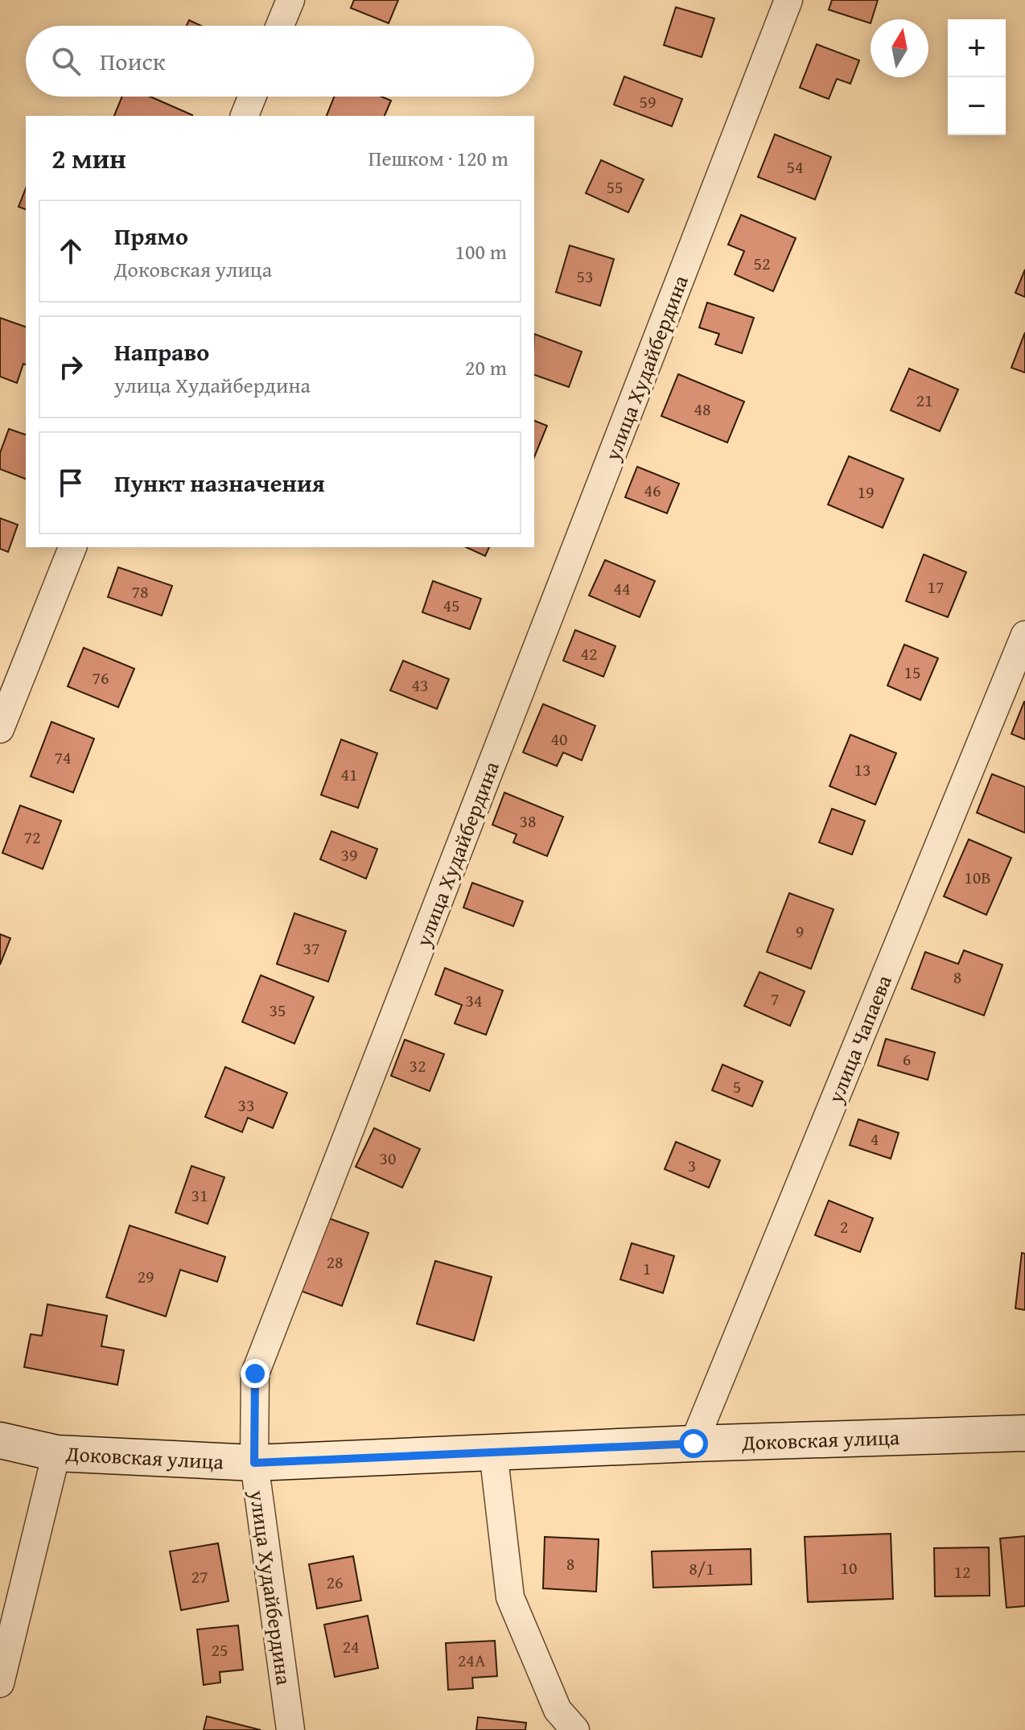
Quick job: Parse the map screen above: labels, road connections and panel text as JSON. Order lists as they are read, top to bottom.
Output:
{
  "streets": {
    "main road": ["Доковская улица"],
    "street": ["улица Худайбердина", "улица Чапаева"]
  },
  "crossings": [
    ["улица Худайбердина", "Доковская улица"],
    ["улица Чапаева", "Доковская улица"]
  ],
  "house_numbers": [
    "59",
    "54",
    "55",
    "52",
    "53",
    "21",
    "48",
    "46",
    "19",
    "17",
    "44",
    "78",
    "45",
    "42",
    "15",
    "76",
    "43",
    "40",
    "74",
    "13",
    "41",
    "38",
    "72",
    "39",
    "10В",
    "9",
    "37",
    "8",
    "7",
    "34",
    "35",
    "6",
    "32",
    "5",
    "33",
    "4",
    "30",
    "3",
    "31",
    "2",
    "28",
    "1",
    "29",
    "8",
    "10",
    "8/1",
    "12",
    "27",
    "26",
    "24",
    "25",
    "24А"
  ],
  "north": "top",
  "page": {
    "map_buttons": ["+", "−"],
    "search": "Поиск",
    "heading": ["2 мин", "Пешком · 120 m"],
    "list": [
      ["Прямо", "Доковская улица", "100 m"],
      ["Направо", "улица Худайбердина", "20 m"],
      "Пункт назначения"
    ]
  }
}
